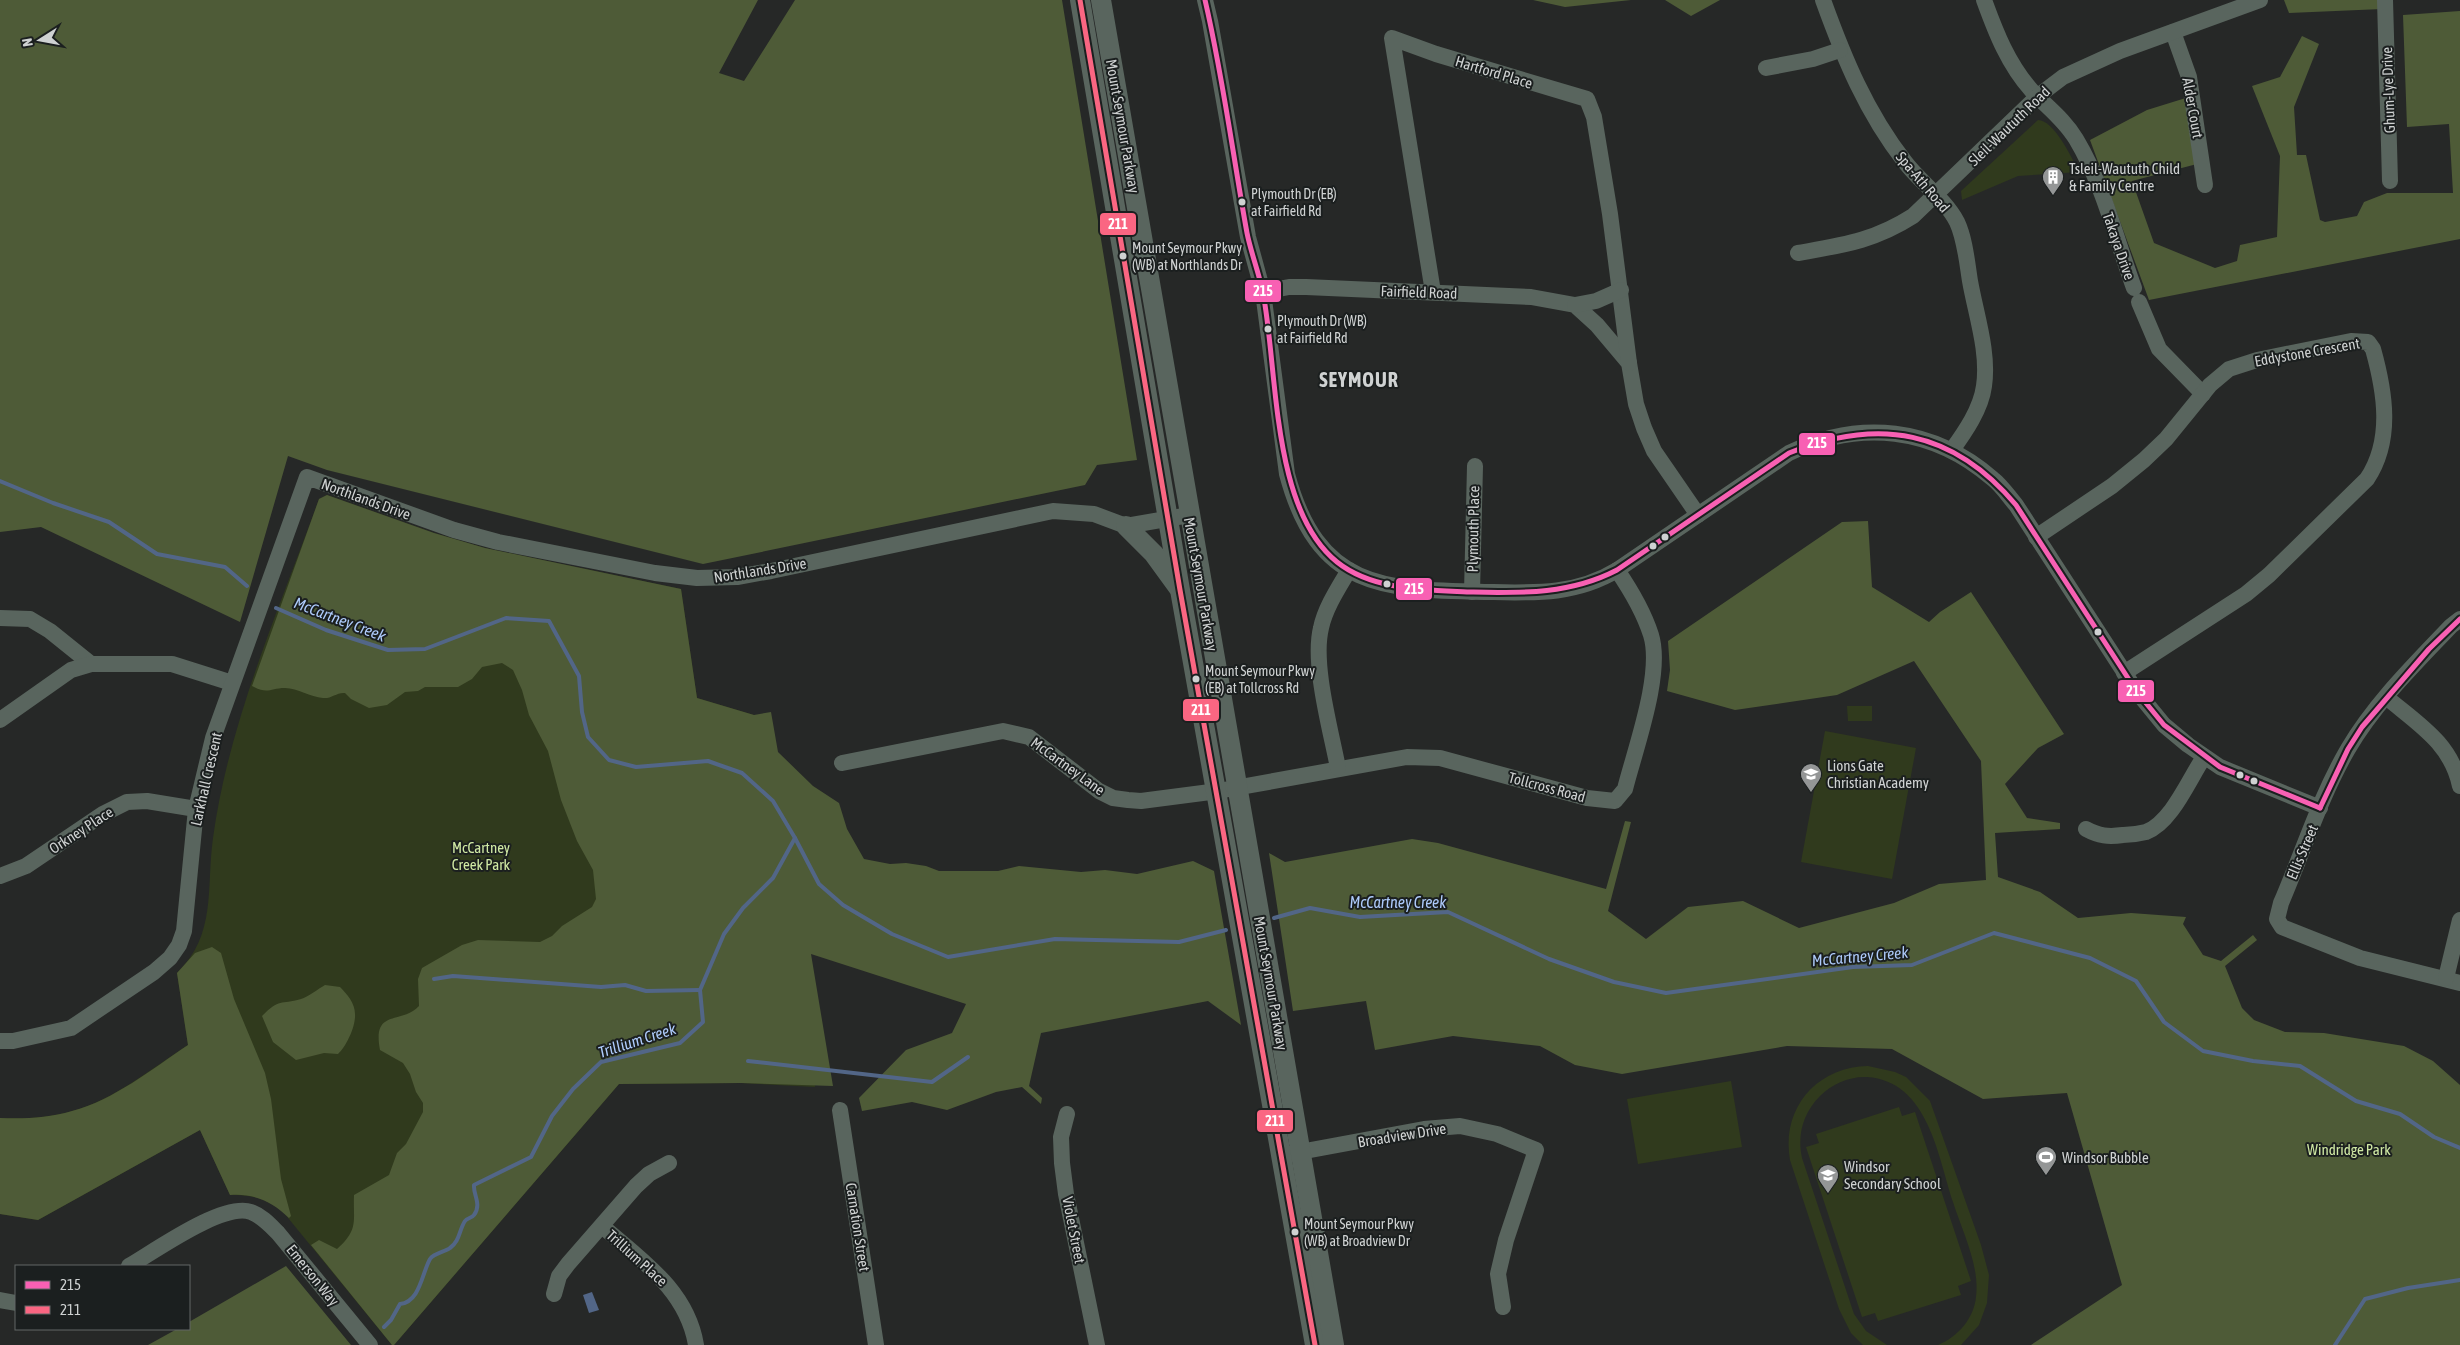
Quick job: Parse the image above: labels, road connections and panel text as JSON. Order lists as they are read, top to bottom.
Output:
{
  "streets": {
    "main road": ["Mount Seymour Parkway"],
    "street": [
      "Hartford Place",
      "Ghum-Lye Drive",
      "Alder Court",
      "Sleil-Waututh Road",
      "Spa-Ath Road",
      "Takaya Drive",
      "Fairfield Road",
      "Eddystone Crescent",
      "Northlands Drive",
      "Plymouth Place",
      "McCartney Lane",
      "Larkhall Crescent",
      "Tollcross Road",
      "Orkney Place",
      "Ellis Street",
      "Broadview Drive",
      "Carnation Street",
      "Violet Street",
      "Trillium Place",
      "Emerson Way"
    ]
  },
  "crossings": [
    ["Hartford Place", "Fairfield Road"],
    ["Alder Court", "Sleil-Waututh Road"],
    ["Mount Seymour Parkway", "Northlands Drive"],
    ["Mount Seymour Parkway", "McCartney Lane"],
    ["Mount Seymour Parkway", "Tollcross Road"],
    ["Mount Seymour Parkway", "Broadview Drive"],
    ["Sleil-Waututh Road", "Spa-Ath Road"],
    ["Sleil-Waututh Road", "Takaya Drive"],
    ["Takaya Drive", "Eddystone Crescent"],
    ["Northlands Drive", "Larkhall Crescent"],
    ["McCartney Lane", "Tollcross Road"],
    ["Larkhall Crescent", "Orkney Place"]
  ],
  "districts": ["SEYMOUR"],
  "water": ["McCartney Creek", "Trillium Creek"],
  "parks": ["McCartney Creek Park", "Windridge Park"],
  "places": {
    "building": ["Tsleil-Waututh Child & Family Centre"],
    "other": [
      "Plymouth Dr (EB) at Fairfield Rd",
      "Mount Seymour Pkwy (WB) at Northlands Dr",
      "Plymouth Dr (WB) at Fairfield Rd",
      "Mount Seymour Pkwy (EB) at Tollcross Rd",
      "Mount Seymour Pkwy (WB) at Broadview Dr"
    ],
    "school or university": ["Lions Gate Christian Academy", "Windsor Secondary School"],
    "sports": ["Windsor Bubble"]
  },
  "lines": ["transit line 215", "transit line 211"],
  "legend": ["215", "211"],
  "north": "left"
}
